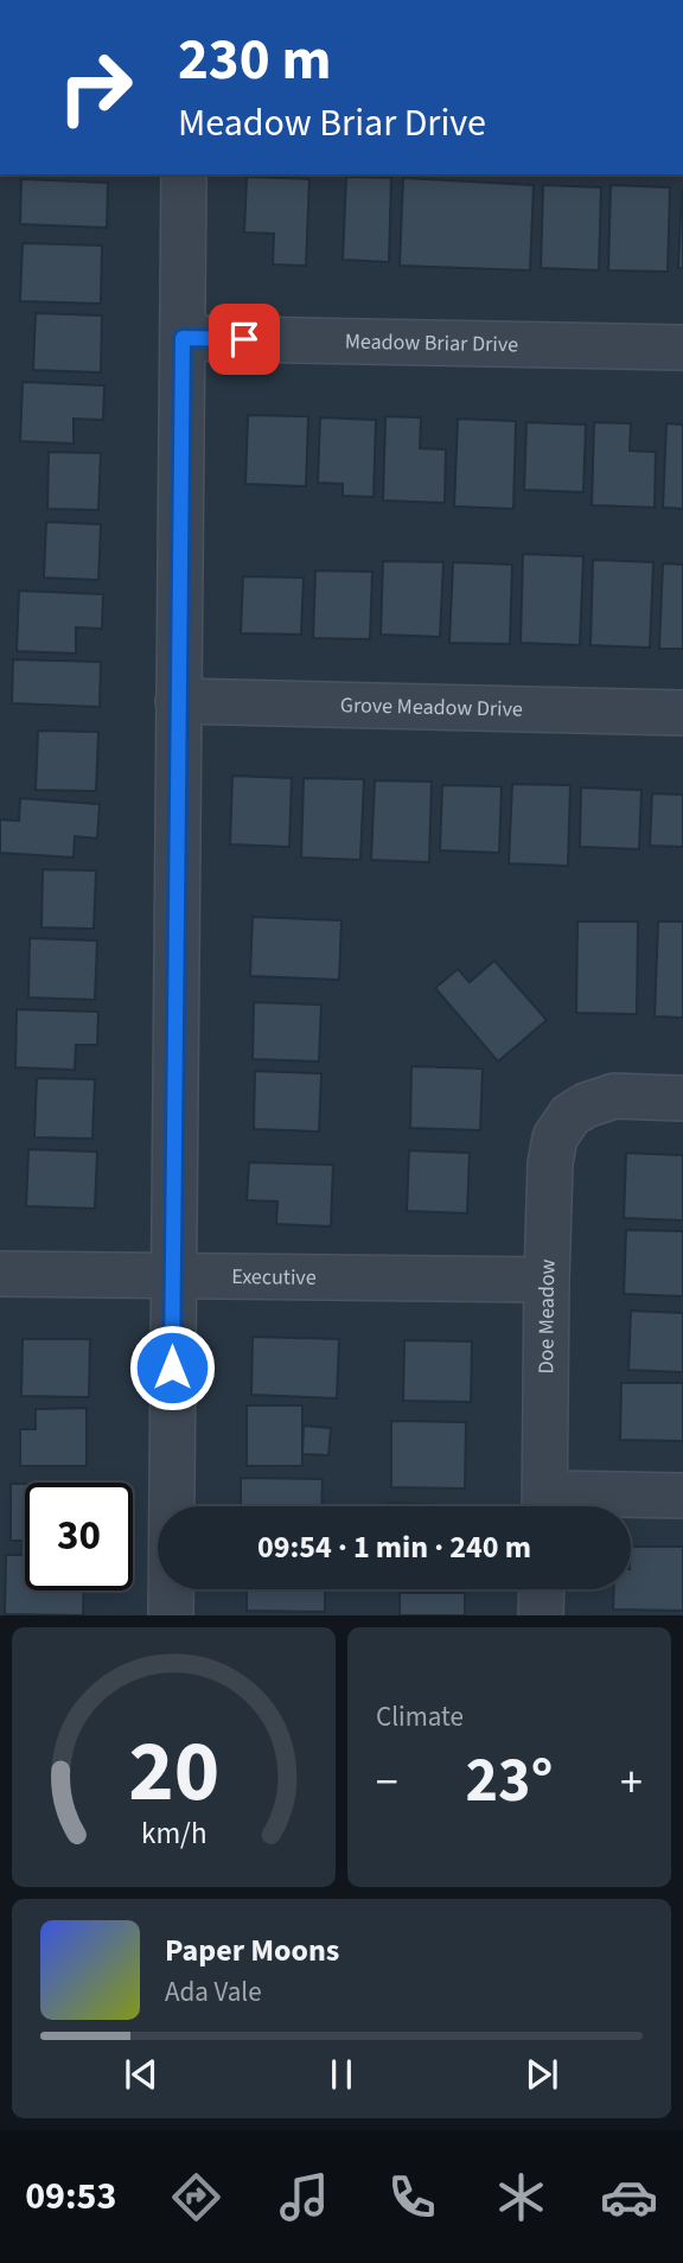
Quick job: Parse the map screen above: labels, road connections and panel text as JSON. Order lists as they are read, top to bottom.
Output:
{
  "streets": {
    "street": [
      "Meadow Briar Drive",
      "Grove Meadow Drive",
      "Executive",
      "Doe Meadow"
    ]
  },
  "crossings": [
    ["Executive", "Doe Meadow"]
  ],
  "page": {
    "turn": ["230 m", "Meadow Briar Drive"],
    "limit": "30",
    "trip": "09:54 · 1 min · 240 m",
    "tile": "Climate",
    "heat": ["−", "23°", "+"],
    "song": ["Paper Moons", "Ada Vale"],
    "tabs": "09:53",
    "gauge": ["20", "km/h"]
  }
}
